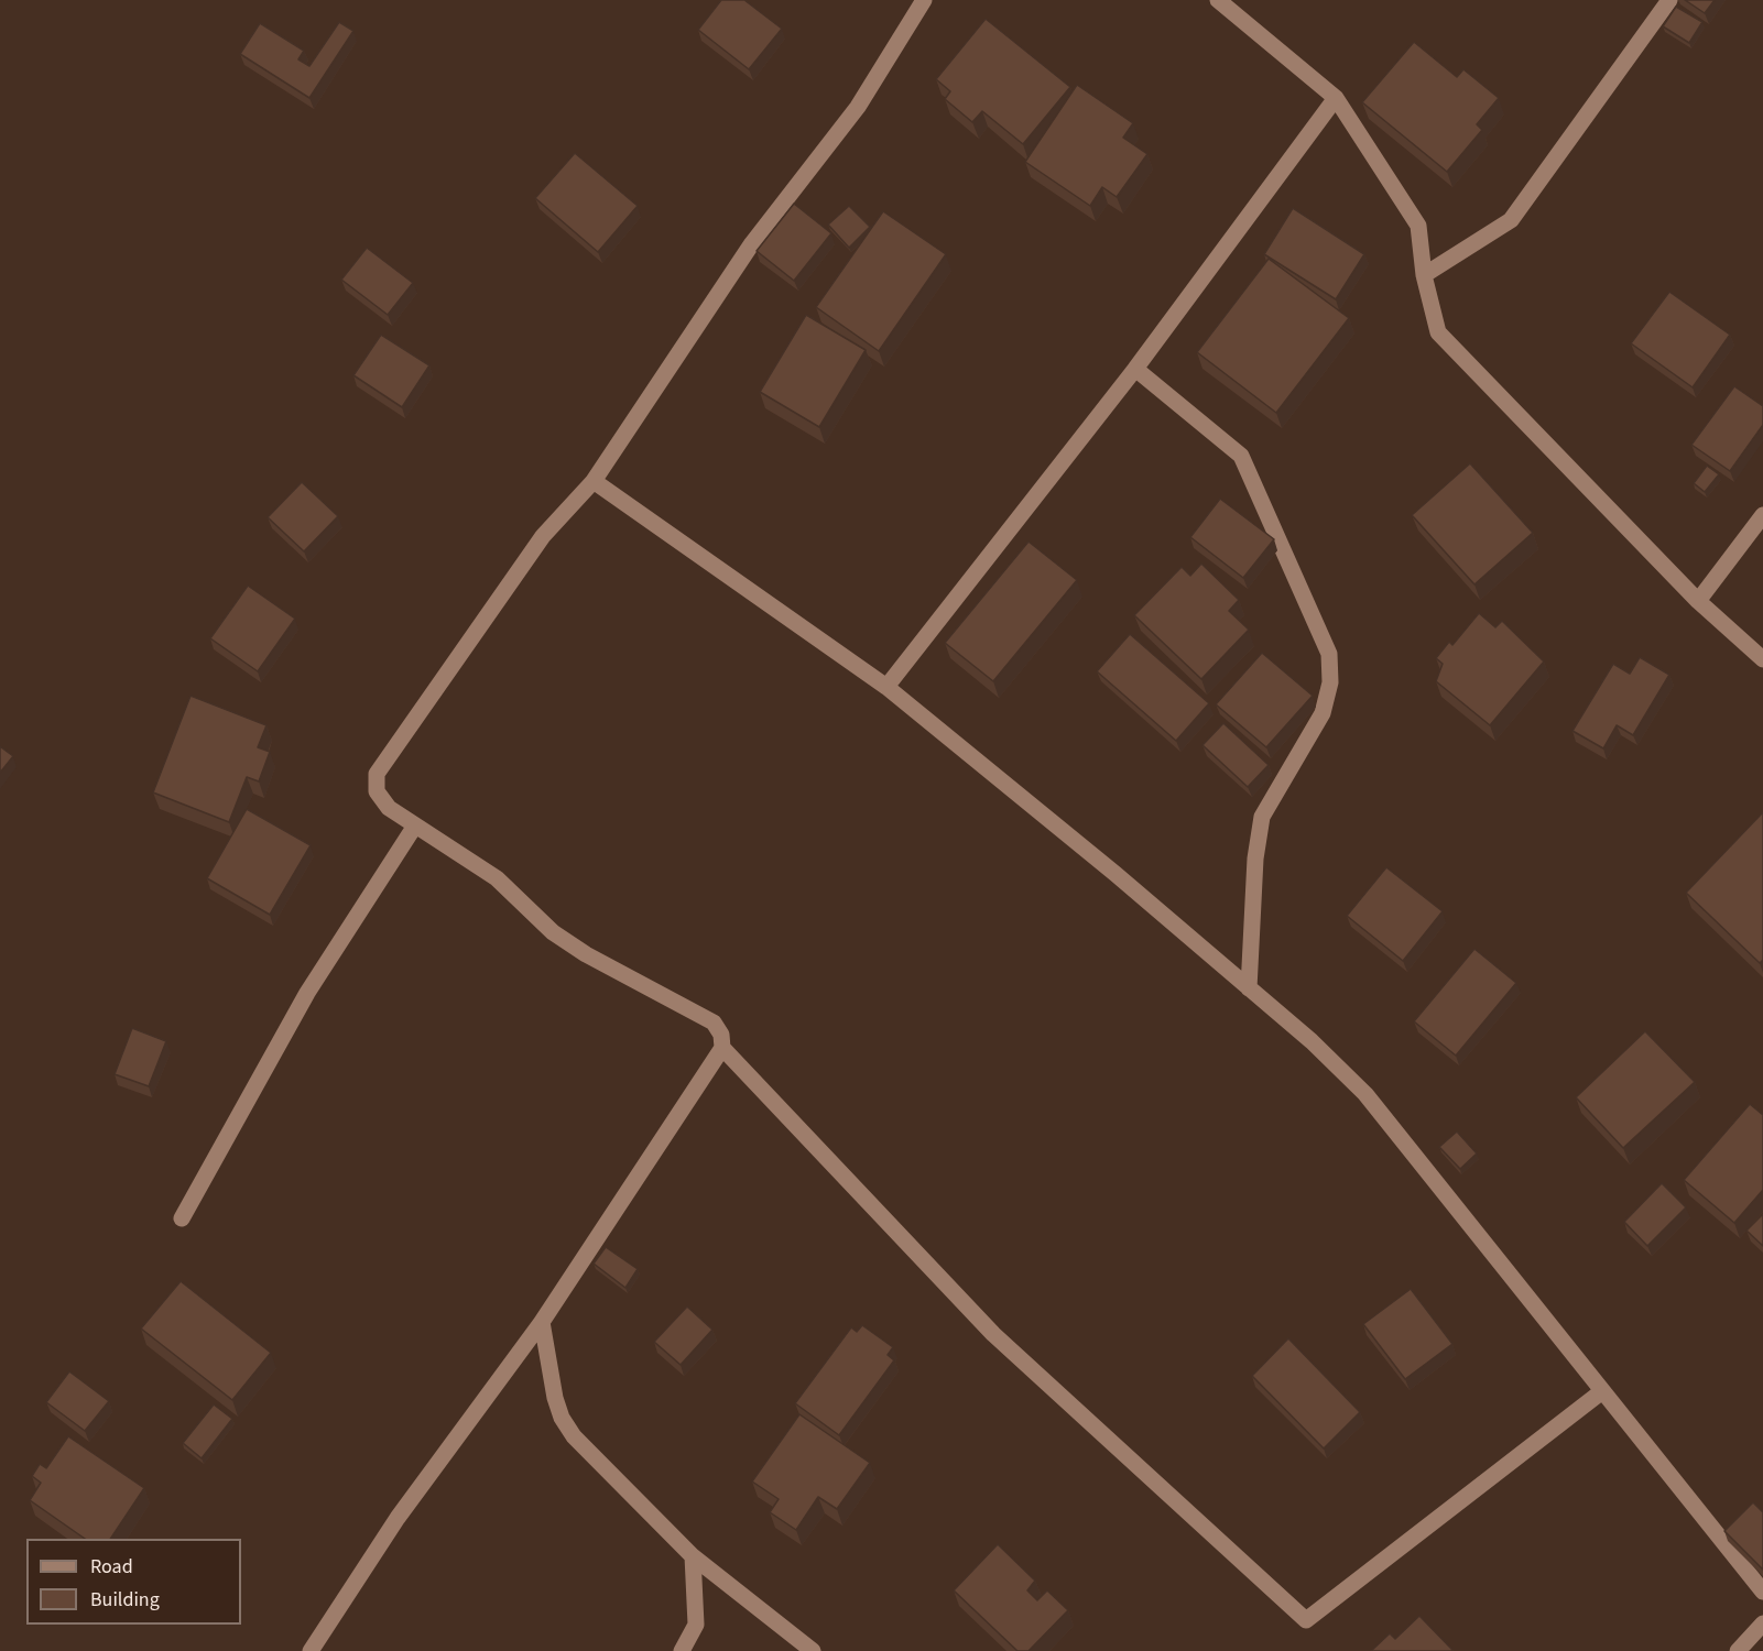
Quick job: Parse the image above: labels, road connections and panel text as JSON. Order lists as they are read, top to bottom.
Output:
{
  "legend": ["Road", "Building"]
}
